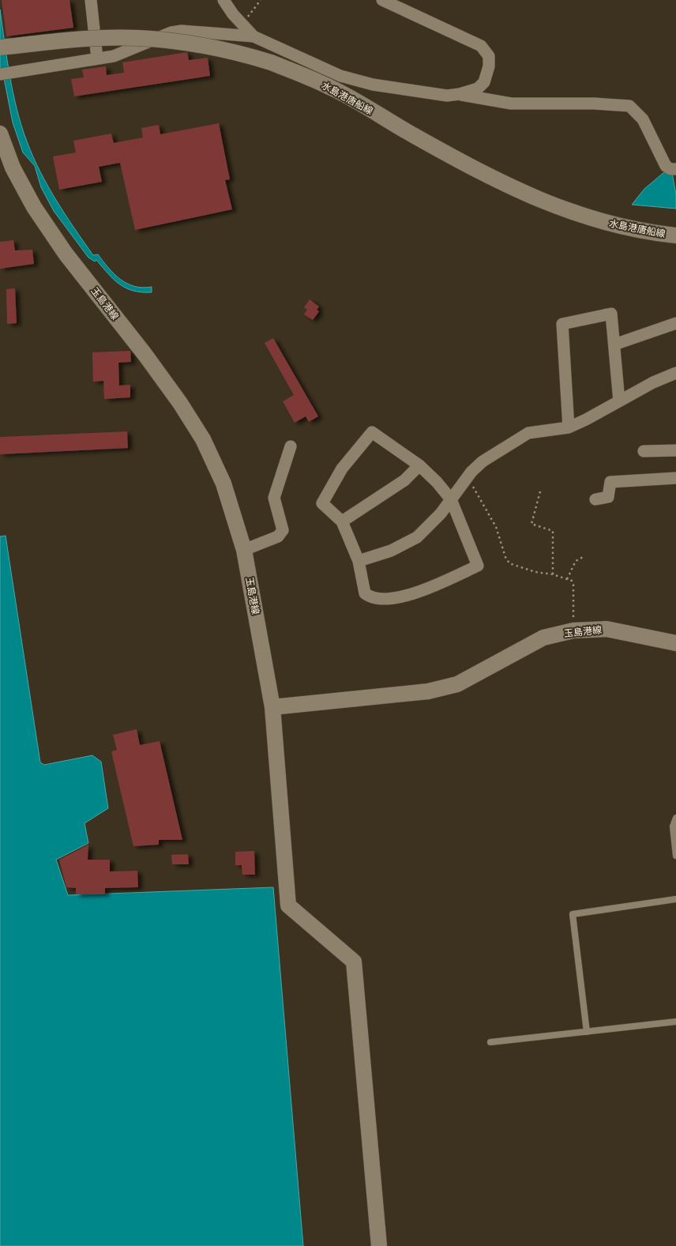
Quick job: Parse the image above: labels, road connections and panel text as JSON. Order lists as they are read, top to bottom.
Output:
{
  "streets": {
    "main road": ["水島港唐船線", "玉島港線"]
  }
}
